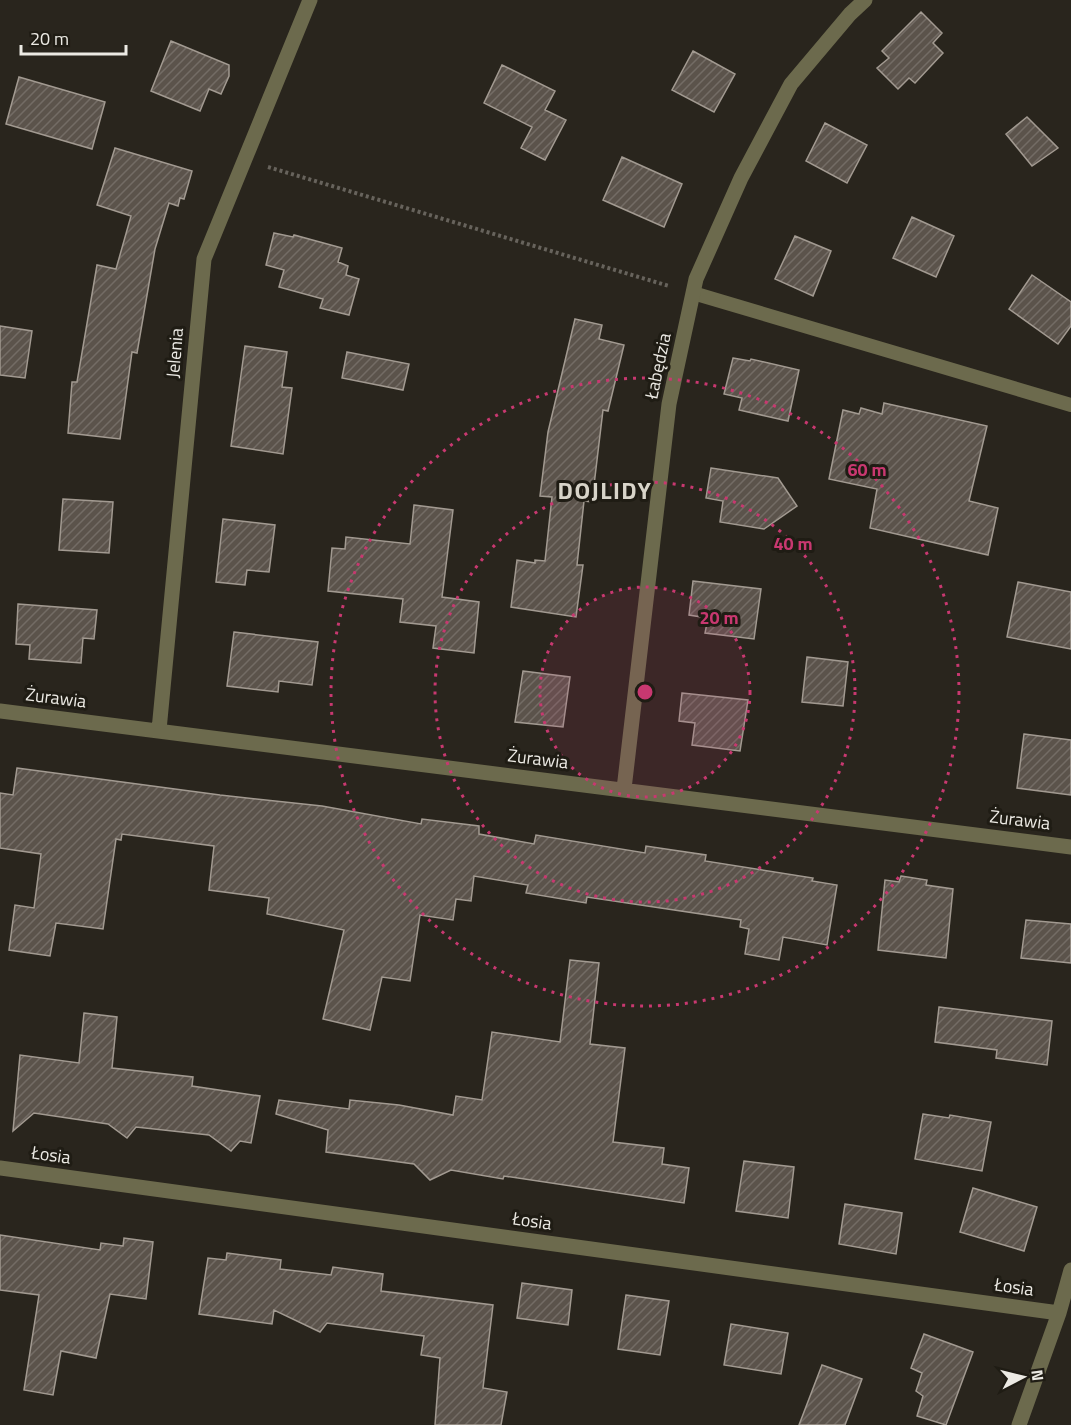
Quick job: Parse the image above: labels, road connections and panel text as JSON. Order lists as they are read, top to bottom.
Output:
{
  "streets": {
    "street": [
      "Jelenia",
      "Łabędzia",
      "Żurawia",
      "Łosia"
    ]
  },
  "crossings": [
    ["Jelenia", "Żurawia"],
    ["Łabędzia", "Żurawia"]
  ],
  "districts": ["DOJLIDY"],
  "scale_bar": "20 m",
  "north": "right",
  "rings": ["60 m", "40 m", "20 m"]
}
